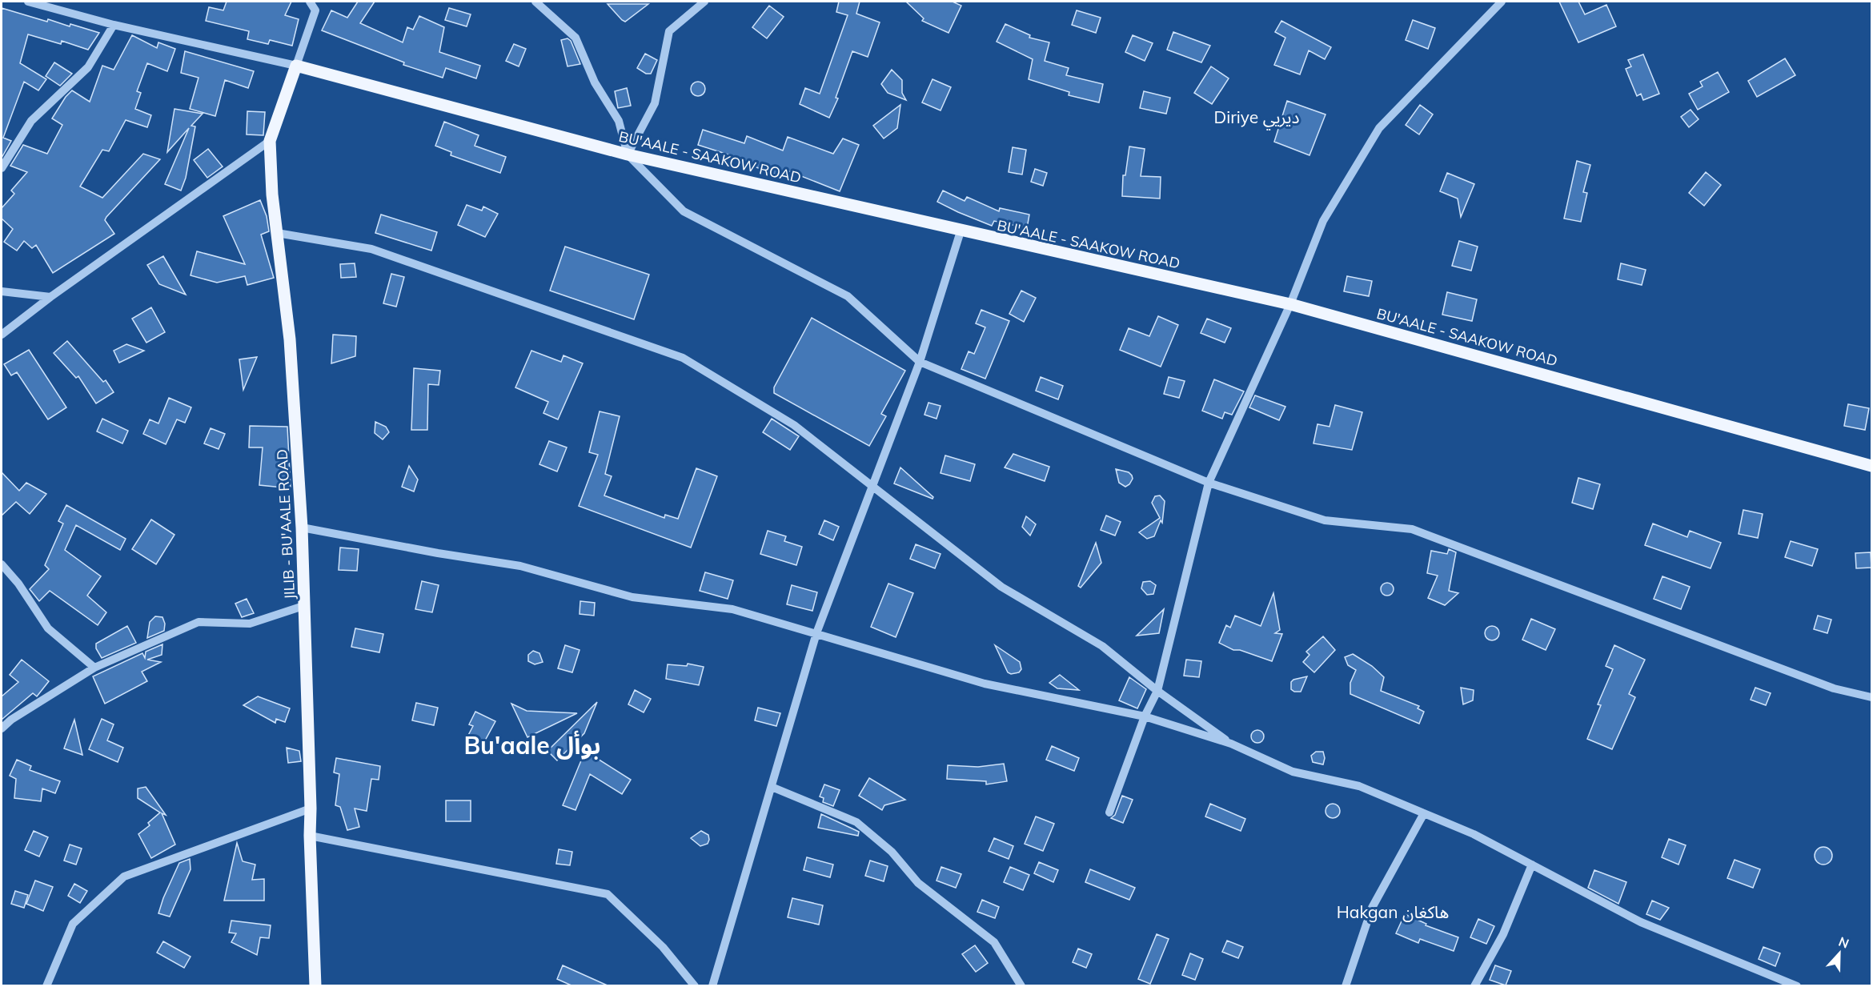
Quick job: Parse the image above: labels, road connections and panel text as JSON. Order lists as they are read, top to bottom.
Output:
{
  "streets": {
    "main road": ["BU'AALE - SAAKOW ROAD", "JILIB - BU'AALE ROAD"]
  },
  "crossings": [
    ["BU'AALE - SAAKOW ROAD", "JILIB - BU'AALE ROAD"]
  ],
  "districts": ["Diriye ديريي", "Bu'aale بوأل", "Hakgan هاكغان"],
  "north": "top"
}
